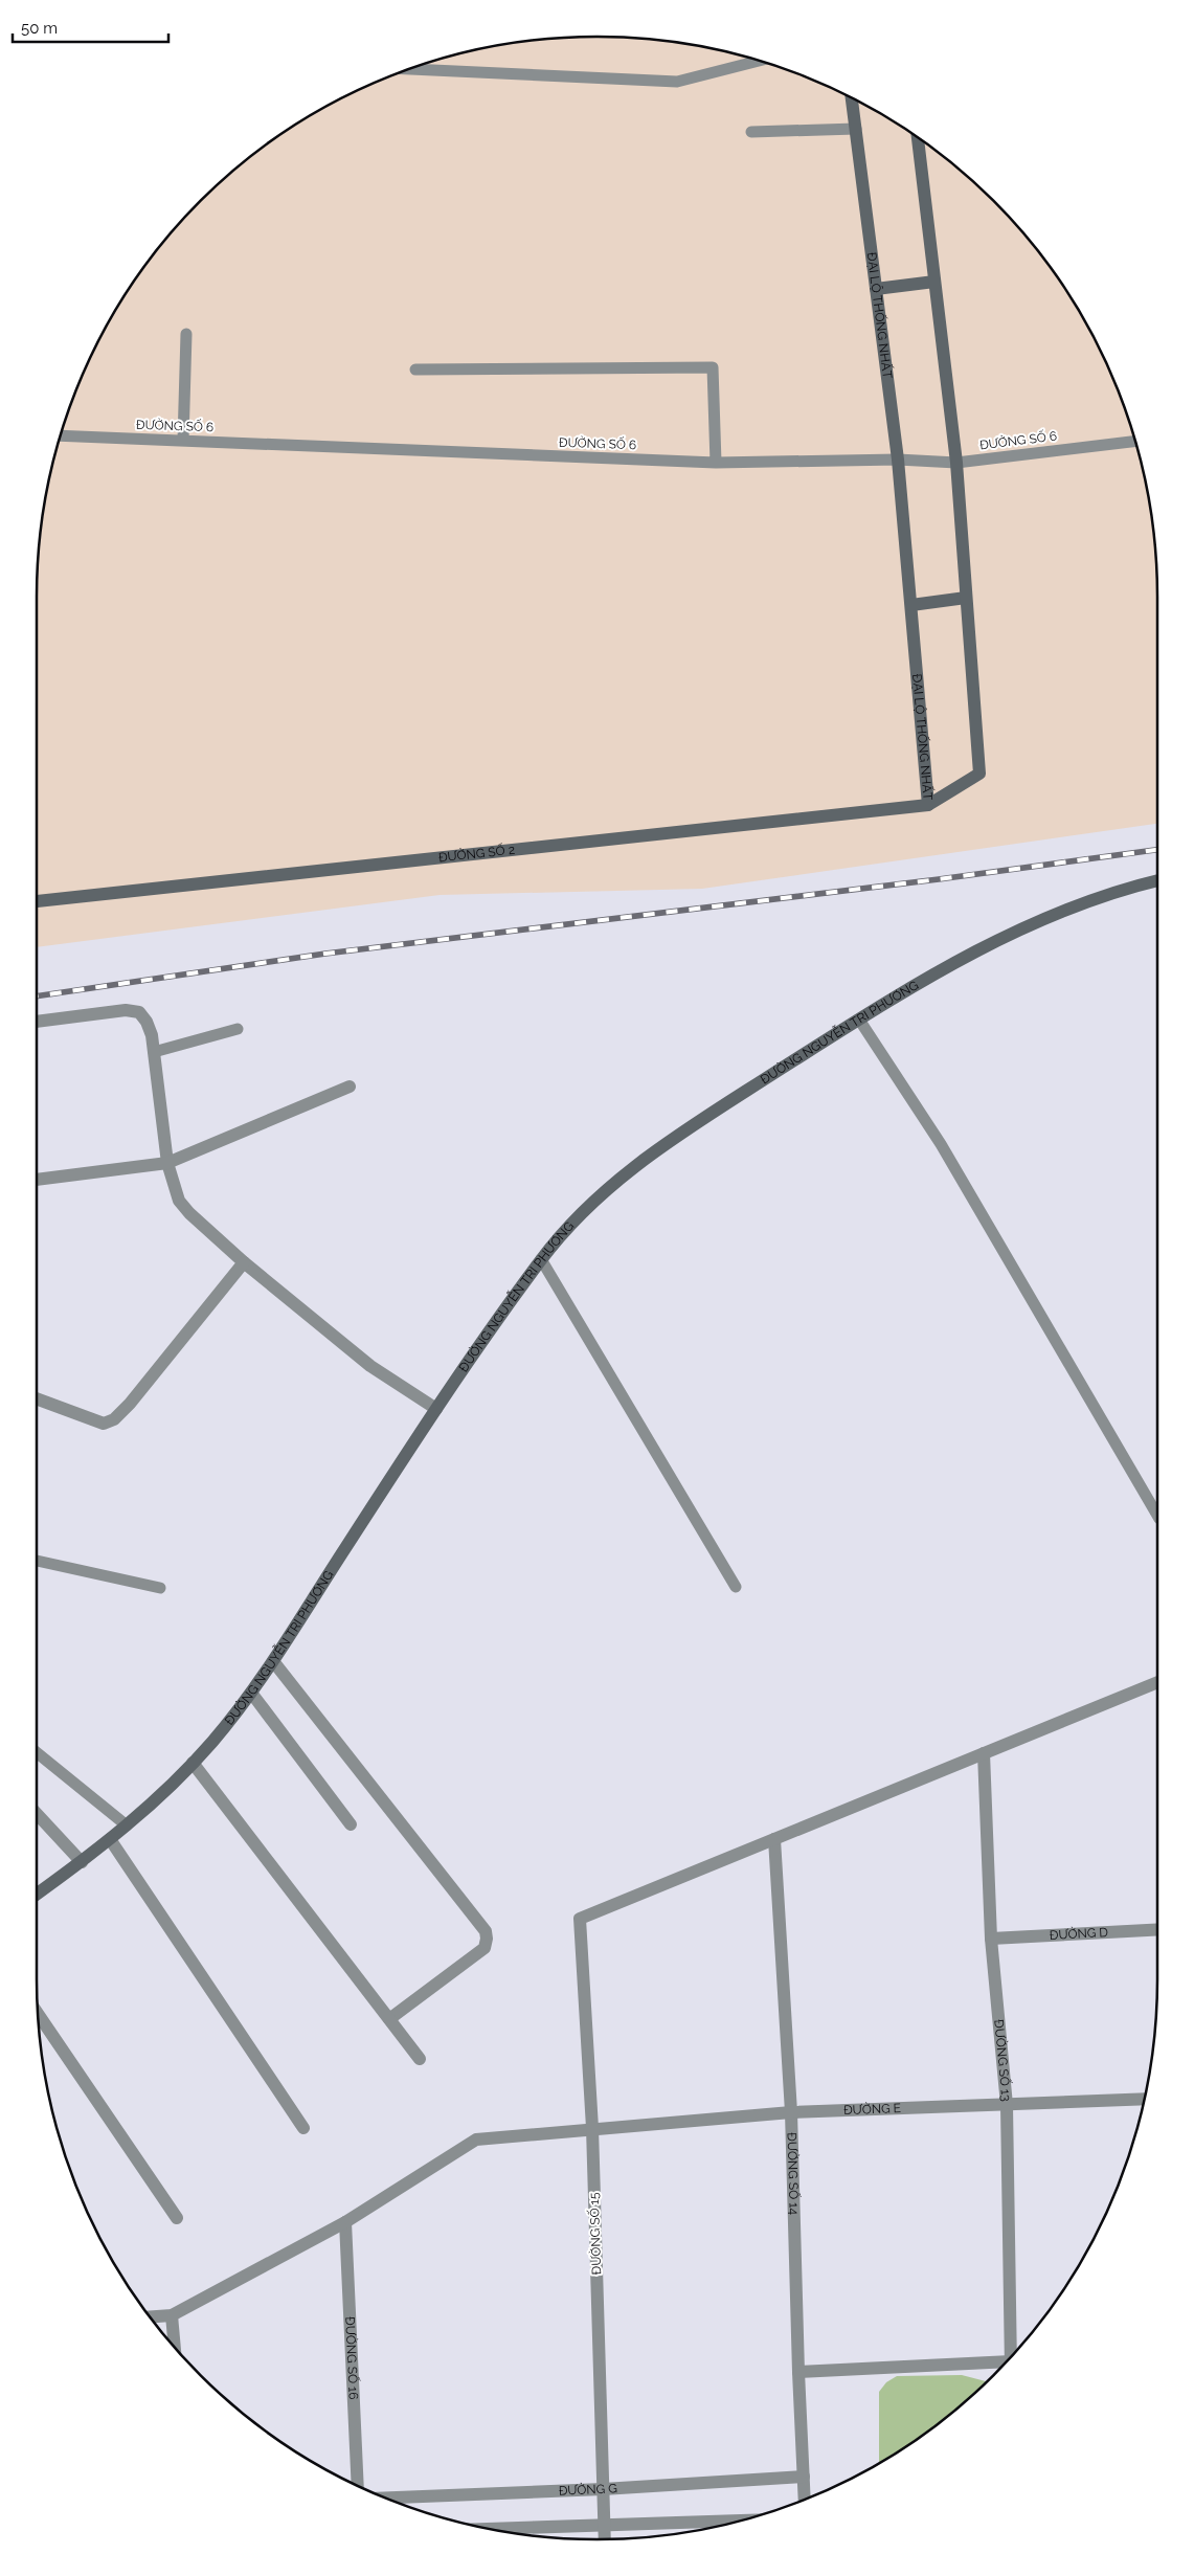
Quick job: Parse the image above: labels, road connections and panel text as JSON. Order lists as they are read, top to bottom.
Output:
{
  "streets": {
    "street": [
      "ĐẠI LỘ THỐNG NHẤT",
      "ĐƯỜNG SỐ 2",
      "ĐƯỜNG NGUYỄN TRI PHƯƠNG",
      "ĐƯỜNG D",
      "ĐƯỜNG SỐ 13",
      "ĐƯỜNG E",
      "ĐƯỜNG SỐ 14",
      "ĐƯỜNG SỐ 15",
      "ĐƯỜNG SỐ 16",
      "ĐƯỜNG G"
    ],
    "lane": ["ĐƯỜNG SỐ 6"]
  },
  "crossings": [
    ["ĐẠI LỘ THỐNG NHẤT", "ĐƯỜNG SỐ 6"],
    ["ĐẠI LỘ THỐNG NHẤT", "ĐƯỜNG SỐ 2"],
    ["ĐƯỜNG D", "ĐƯỜNG SỐ 13"],
    ["ĐƯỜNG SỐ 13", "ĐƯỜNG E"],
    ["ĐƯỜNG E", "ĐƯỜNG SỐ 14"],
    ["ĐƯỜNG E", "ĐƯỜNG SỐ 15"],
    ["ĐƯỜNG E", "ĐƯỜNG SỐ 16"],
    ["ĐƯỜNG SỐ 14", "ĐƯỜNG SỐ 15"],
    ["ĐƯỜNG SỐ 14", "ĐƯỜNG G"],
    ["ĐƯỜNG SỐ 15", "ĐƯỜNG G"]
  ],
  "scale_bar": "50 m"
}
